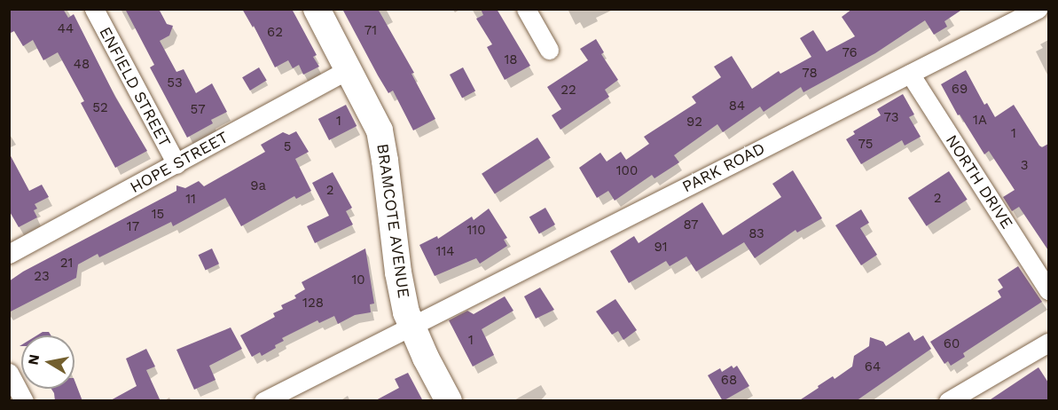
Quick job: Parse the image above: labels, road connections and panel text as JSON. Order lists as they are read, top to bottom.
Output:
{
  "streets": {
    "street": [
      "ENFIELD STREET",
      "HOPE STREET",
      "PARK ROAD",
      "NORTH DRIVE",
      "BRAMCOTE AVENUE"
    ]
  },
  "crossings": [
    ["ENFIELD STREET", "HOPE STREET"],
    ["HOPE STREET", "BRAMCOTE AVENUE"],
    ["PARK ROAD", "NORTH DRIVE"],
    ["PARK ROAD", "BRAMCOTE AVENUE"]
  ],
  "house_numbers": [
    "44",
    "71",
    "62",
    "76",
    "18",
    "48",
    "78",
    "53",
    "69",
    "22",
    "84",
    "52",
    "57",
    "73",
    "1A",
    "1",
    "92",
    "1",
    "75",
    "5",
    "3",
    "100",
    "9a",
    "2",
    "2",
    "11",
    "15",
    "87",
    "17",
    "110",
    "83",
    "91",
    "114",
    "21",
    "23",
    "10",
    "128",
    "1",
    "60",
    "64",
    "68"
  ],
  "north": "left"
}
